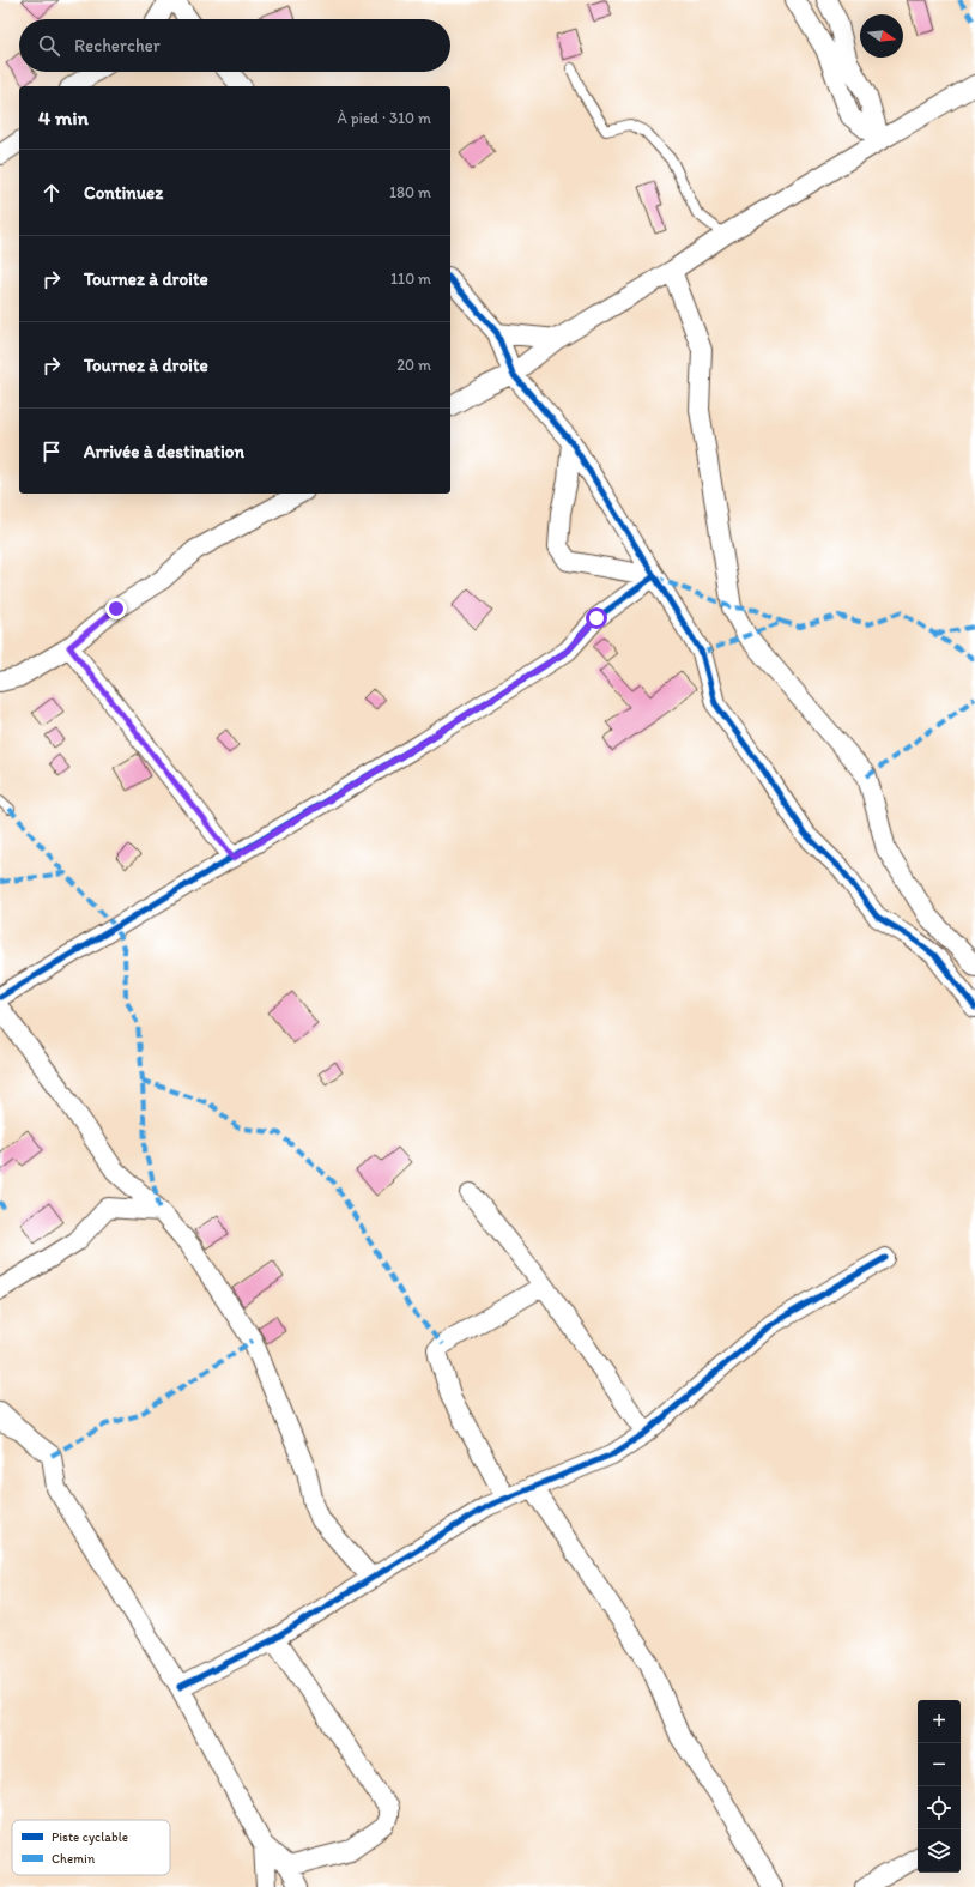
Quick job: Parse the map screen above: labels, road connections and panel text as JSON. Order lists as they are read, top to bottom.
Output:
{
  "legend": ["Piste cyclable", "Chemin"],
  "north": "right",
  "page": {
    "search": "Rechercher",
    "heading": ["4 min", "À pied · 310 m"],
    "list": [
      ["Continuez", "180 m"],
      ["Tournez à droite", "110 m"],
      ["Tournez à droite", "20 m"],
      "Arrivée à destination"
    ],
    "map_buttons": ["+", "−"]
  }
}
